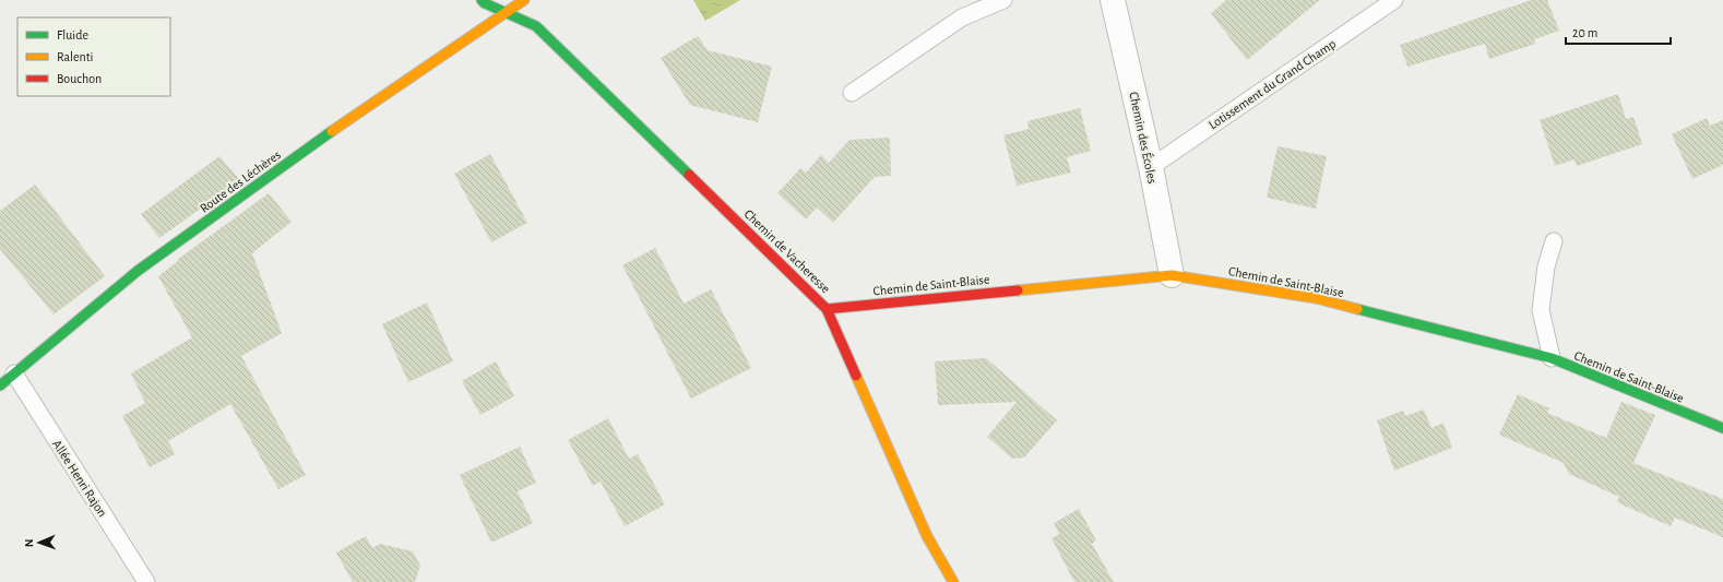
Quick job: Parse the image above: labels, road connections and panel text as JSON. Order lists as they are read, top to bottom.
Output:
{
  "streets": {
    "street": [
      "Chemin des Écoles",
      "Route des Léchères",
      "Chemin de Vacheresse",
      "Chemin de Saint-Blaise"
    ],
    "lane": ["Lotissement du Grand Champ", "Allée Henri Rajon"]
  },
  "crossings": [
    ["Lotissement du Grand Champ", "Chemin des Écoles"],
    ["Chemin des Écoles", "Chemin de Saint-Blaise"],
    ["Route des Léchères", "Chemin de Vacheresse"],
    ["Route des Léchères", "Allée Henri Rajon"],
    ["Chemin de Vacheresse", "Chemin de Saint-Blaise"]
  ],
  "legend": ["Fluide", "Ralenti", "Bouchon"],
  "scale_bar": "20 m",
  "north": "left"
}
